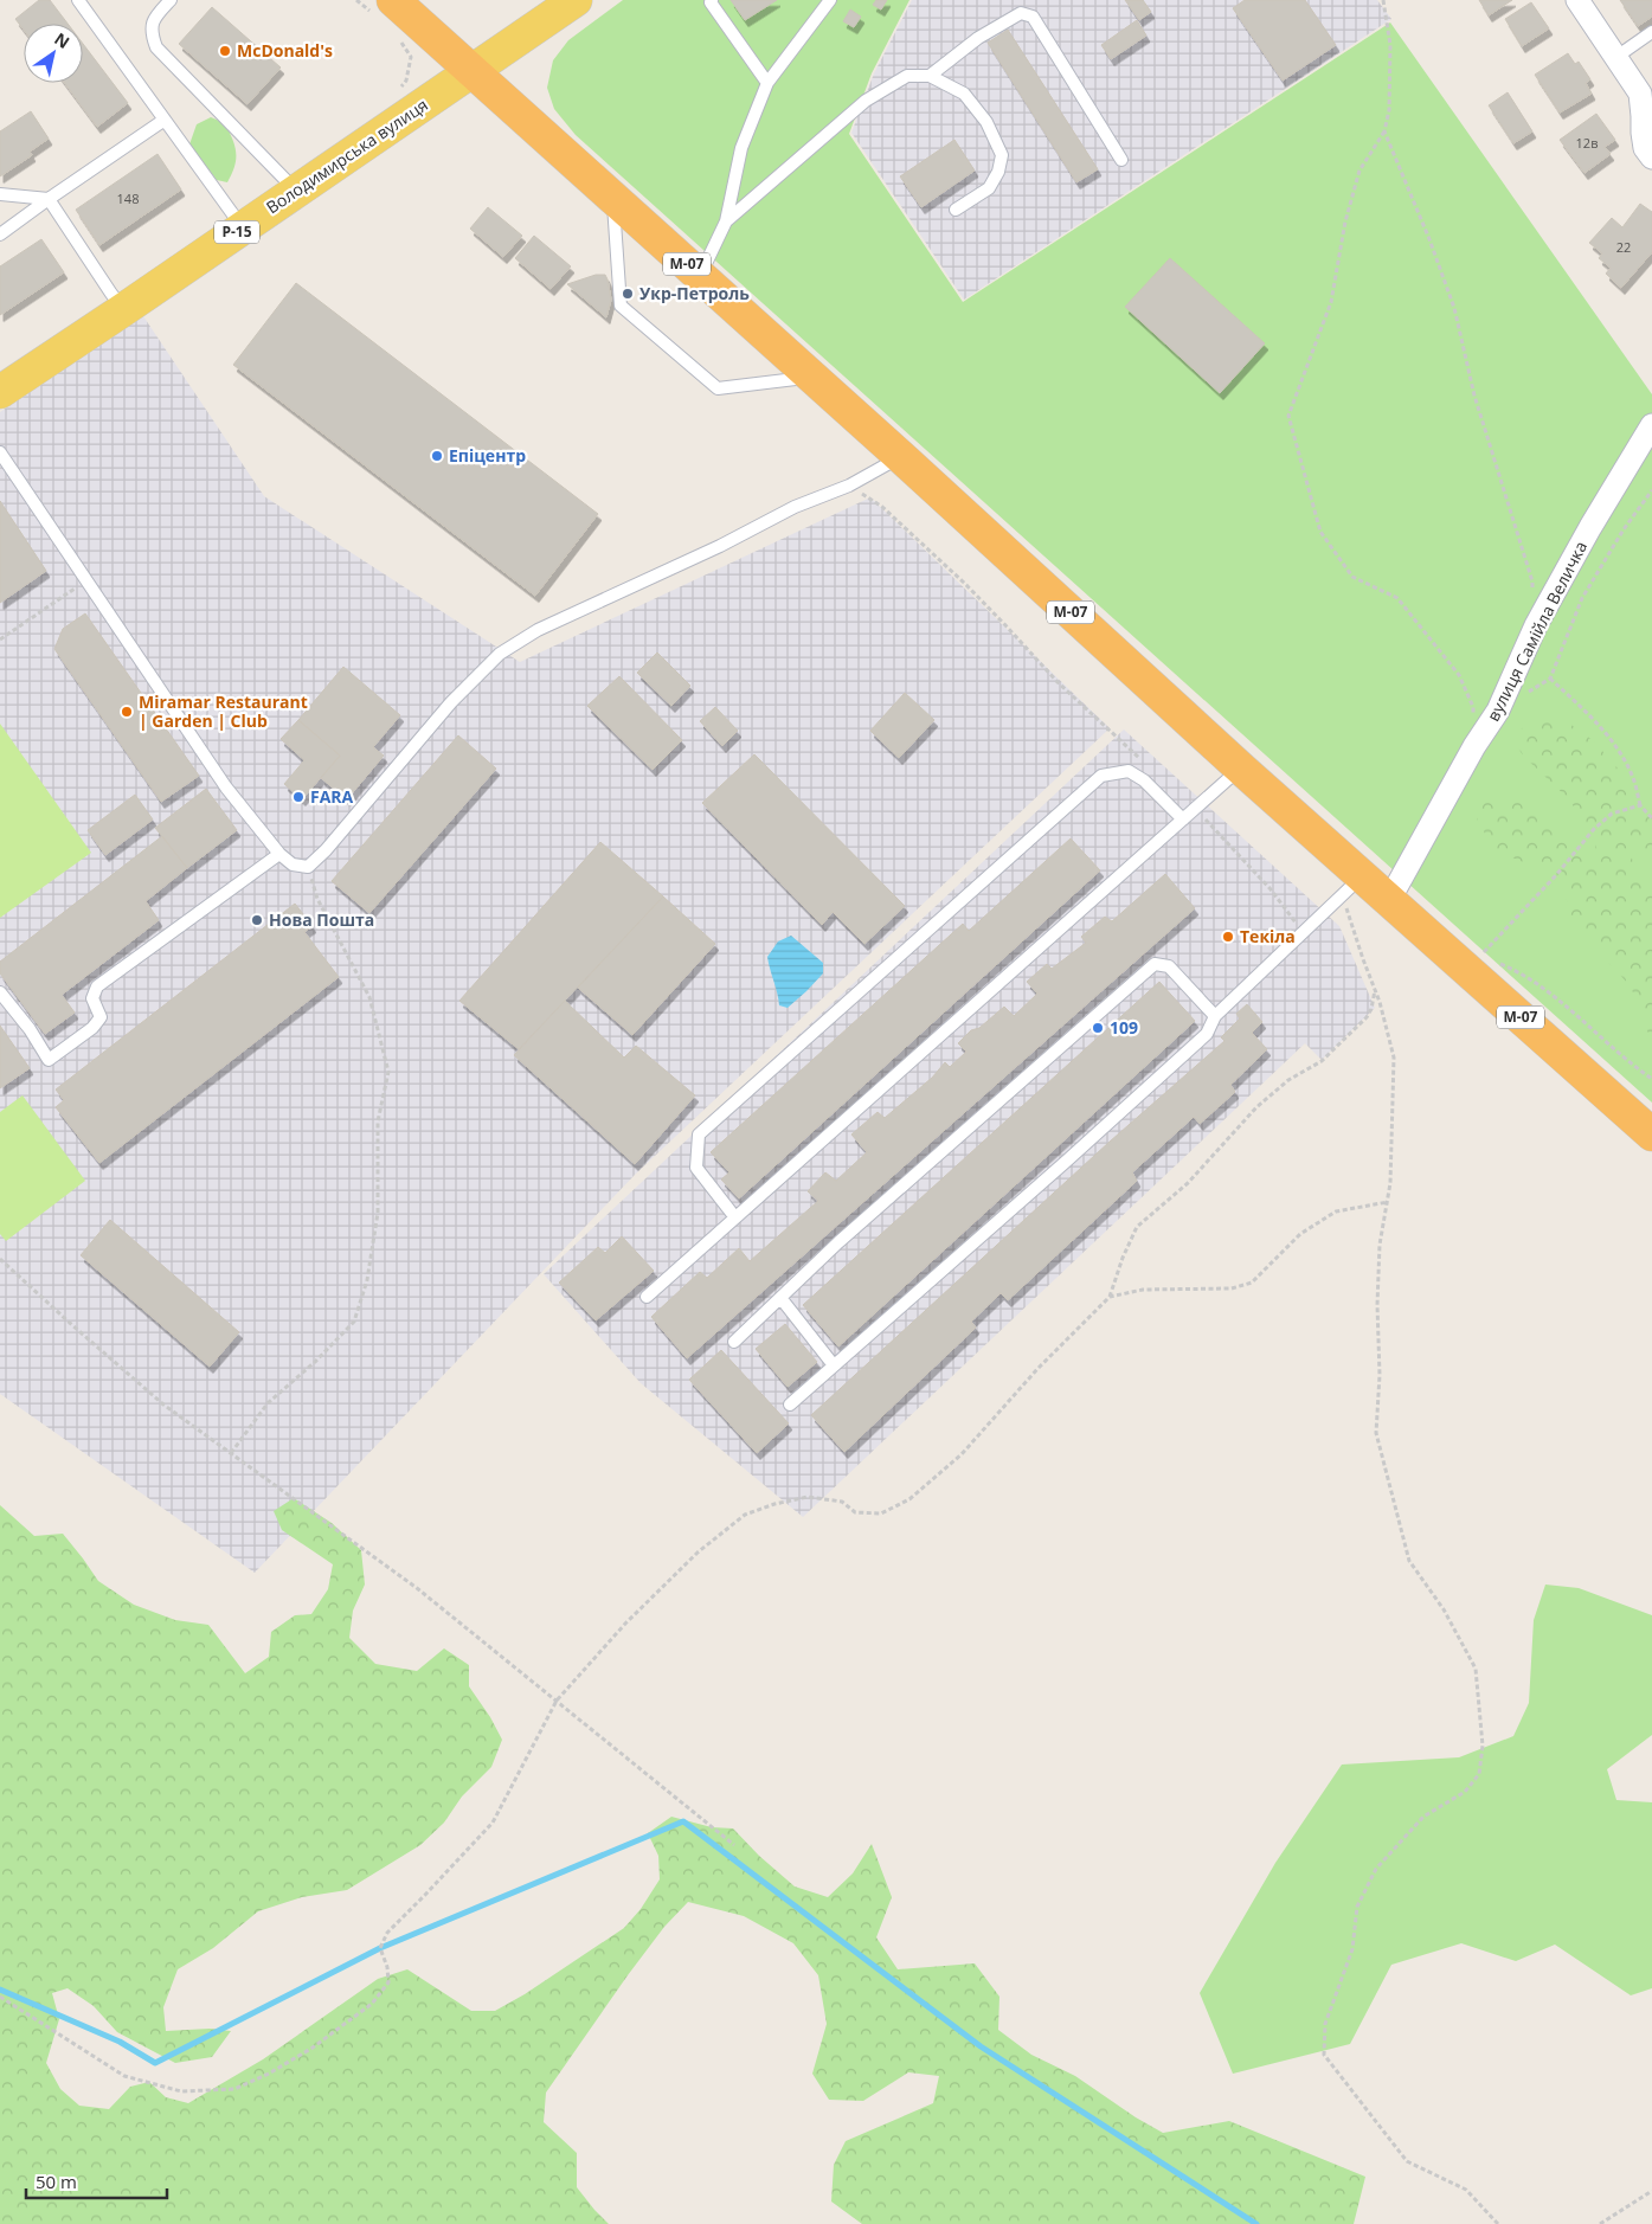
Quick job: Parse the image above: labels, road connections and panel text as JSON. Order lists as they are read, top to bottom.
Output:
{
  "streets": {
    "highway": ["М-07"],
    "main road": ["Володимирська вулиця", "Р-15"],
    "street": ["вулиця Самійла Величка"]
  },
  "crossings": [
    ["Володимирська вулиця", "М-07"],
    ["М-07", "вулиця Самійла Величка"]
  ],
  "places": [
    "McDonald's",
    "Укр-Петроль",
    "Епіцентр",
    "Miramar Restaurant | Garden | Club",
    "FARA",
    "Нова Пошта",
    "Текіла",
    "109"
  ],
  "house_numbers": ["12в", "148", "22"],
  "scale_bar": "50 m",
  "north": "top right"
}
